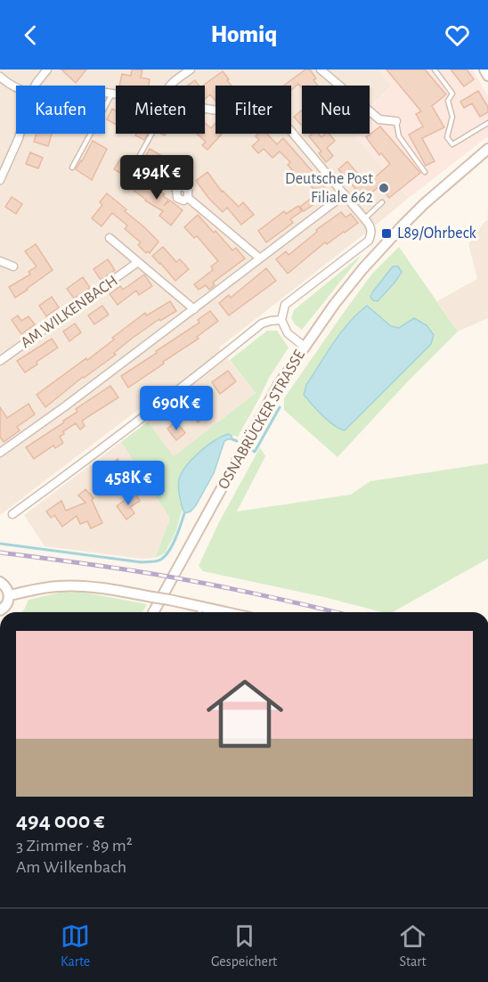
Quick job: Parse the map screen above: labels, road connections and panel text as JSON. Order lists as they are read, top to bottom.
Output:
{
  "streets": {
    "main road": ["OSNABRÜCKER STRASSE"],
    "street": ["AM WILKENBACH"]
  },
  "places": {
    "other": ["Deutsche Post Filiale 662"],
    "transit": ["L89/Ohrbeck"]
  },
  "page": {
    "header": "Homiq",
    "chip": [
      "Kaufen",
      "Mieten",
      "Filter",
      "Neu"
    ],
    "price": ["494K €", "690K €", "458K €"],
    "list": [
      {
        "name": "494 000 €",
        "note": "3 Zimmer · 89 m² · Am Wilkenbach"
      }
    ],
    "tabs": ["Karte", "Gespeichert", "Start"]
  }
}
